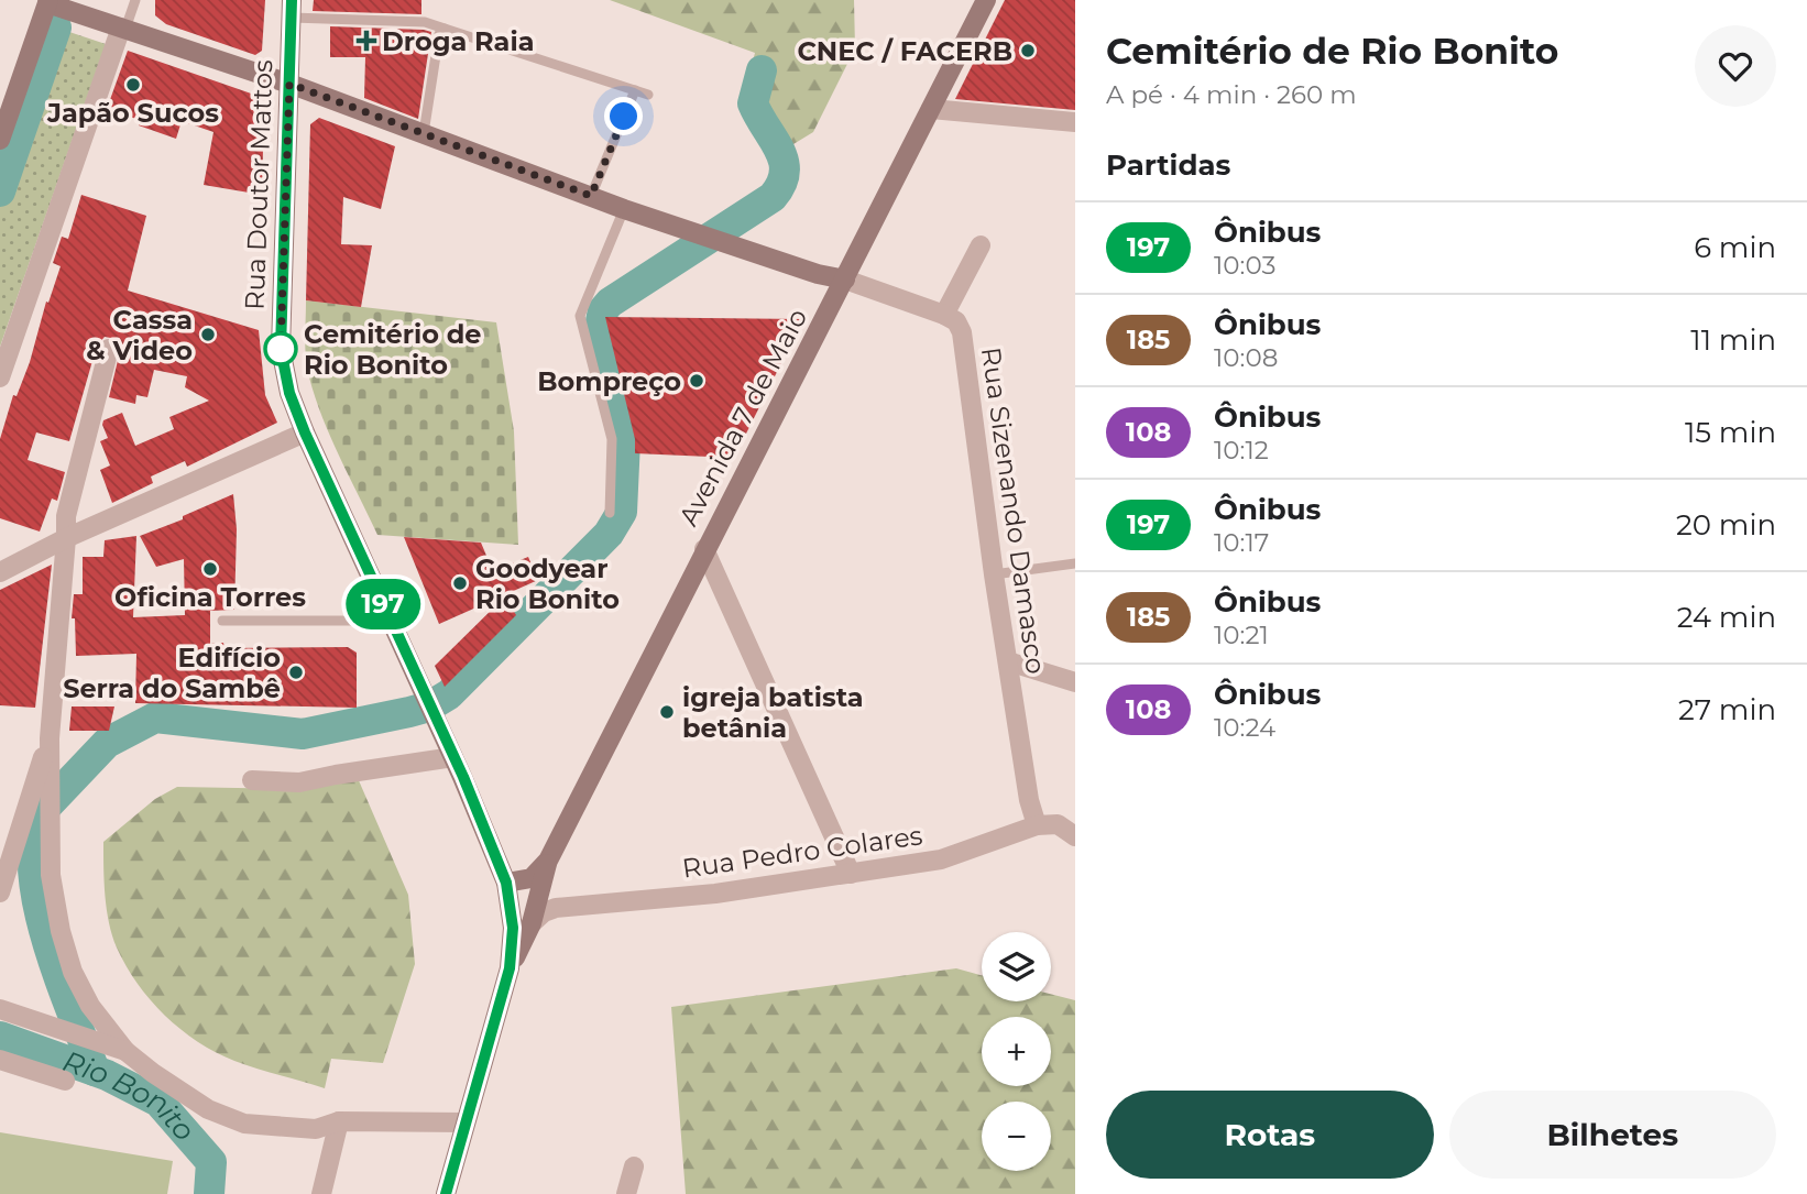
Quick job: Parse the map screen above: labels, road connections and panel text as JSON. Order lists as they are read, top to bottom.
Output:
{
  "streets": {
    "main road": ["Rua Doutor Mattos", "Avenida 7 de Maio"],
    "street": ["Rua Sizenando Damasco", "Rua Pedro Colares"]
  },
  "crossings": [
    ["Rua Doutor Mattos", "Avenida 7 de Maio"],
    ["Avenida 7 de Maio", "Rua Pedro Colares"],
    ["Rua Sizenando Damasco", "Rua Pedro Colares"]
  ],
  "water": ["Rio Bonito"],
  "places": {
    "health": ["Droga Raia"],
    "other": [
      "CNEC / FACERB",
      "Japão Sucos",
      "Cassa & Video",
      "Cemitério de Rio Bonito",
      "Bompreço",
      "Oficina Torres",
      "Goodyear Rio Bonito",
      "Edifício Serra do Sambê",
      "igreja batista betânia"
    ]
  },
  "lines": ["bus line 197"],
  "page": {
    "on_map": "197",
    "heading": [
      ["Cemitério de Rio Bonito", "A pé · 4 min · 260 m"],
      "Partidas"
    ],
    "list": [
      {
        "mark": "197",
        "name": "Ônibus",
        "note": "10:03",
        "value": "6 min"
      },
      {
        "mark": "185",
        "name": "Ônibus",
        "note": "10:08",
        "value": "11 min"
      },
      {
        "mark": "108",
        "name": "Ônibus",
        "note": "10:12",
        "value": "15 min"
      },
      {
        "mark": "197",
        "name": "Ônibus",
        "note": "10:17",
        "value": "20 min"
      },
      {
        "mark": "185",
        "name": "Ônibus",
        "note": "10:21",
        "value": "24 min"
      },
      {
        "mark": "108",
        "name": "Ônibus",
        "note": "10:24",
        "value": "27 min"
      }
    ],
    "map_buttons": ["+", "−"],
    "buttons": ["Rotas", "Bilhetes"]
  }
}
